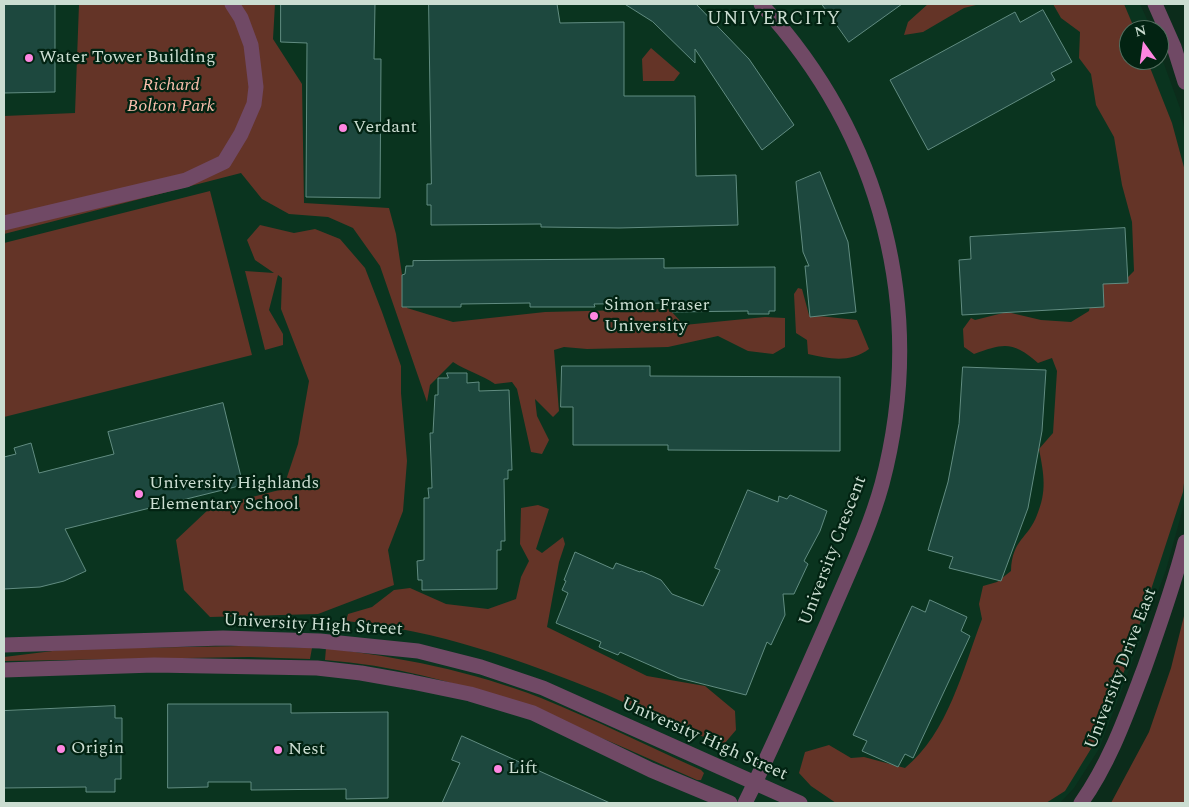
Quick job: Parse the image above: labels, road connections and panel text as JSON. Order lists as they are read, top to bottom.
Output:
{
  "streets": {
    "street": ["University Crescent", "University High Street", "University Drive East"]
  },
  "crossings": [
    ["University Crescent", "University High Street"]
  ],
  "districts": ["UNIVERCITY"],
  "parks": ["Richard Bolton Park"],
  "places": [
    "Water Tower Building",
    "Verdant",
    "Simon Fraser University",
    "University Highlands Elementary School",
    "Origin",
    "Nest",
    "Lift"
  ],
  "north": "top"
}
